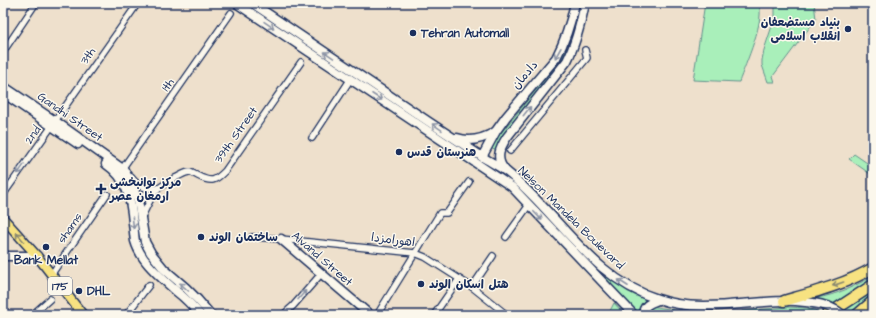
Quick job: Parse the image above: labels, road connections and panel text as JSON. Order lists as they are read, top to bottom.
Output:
{
  "streets": {
    "main road": [
      "دادمان",
      "Gandhi Street",
      "Nelson Mandela Boulevard",
      "Alvand Street",
      "175"
    ],
    "street": [
      "3th",
      "1th",
      "2nd",
      "39th Street",
      "shams",
      "اهورامزدا"
    ]
  },
  "crossings": [
    ["3th", "Gandhi Street"],
    ["3th", "2nd"],
    ["دادمان", "Nelson Mandela Boulevard"],
    ["1th", "Gandhi Street"],
    ["Gandhi Street", "2nd"],
    ["shams", "175"],
    ["اهورامزدا", "Alvand Street"]
  ],
  "one_way": ["2nd"],
  "places": {
    "other": [
      "بنیاد مستضعفان انقلاب اسلامی",
      "Tehran Automall",
      "هنرستان قدس",
      "ساختمان الوند",
      "Bank Mellat",
      "هتل اسکان الوند",
      "DHL"
    ],
    "health": ["مرکز توانبخشی ارمغان عصر"]
  }
}
